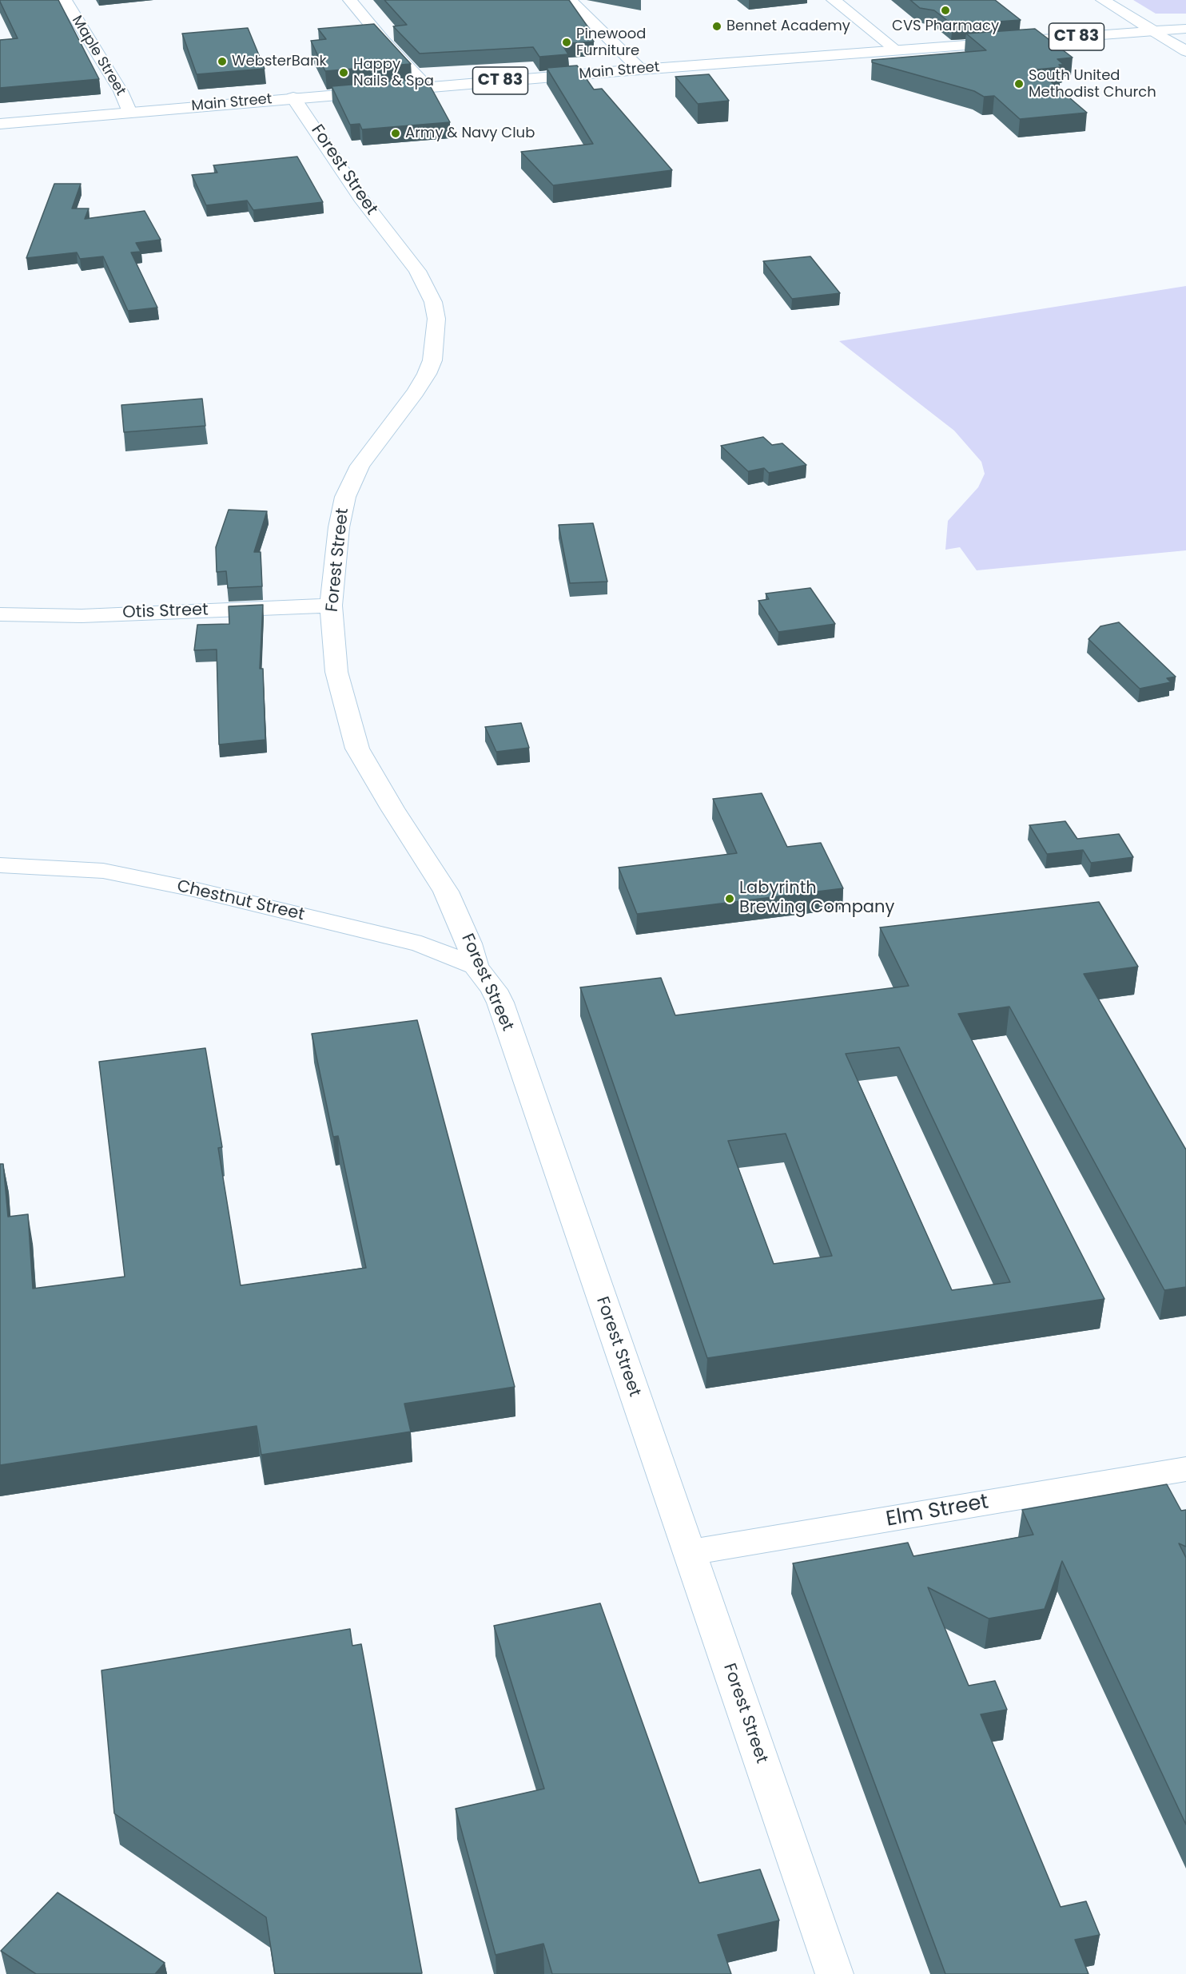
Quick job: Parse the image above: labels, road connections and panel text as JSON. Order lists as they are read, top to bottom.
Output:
{
  "streets": {
    "street": [
      "CT 83",
      "Maple Street",
      "Main Street",
      "Forest Street",
      "Otis Street",
      "Chestnut Street",
      "Elm Street"
    ]
  },
  "crossings": [
    ["CT 83", "Main Street"],
    ["Maple Street", "Main Street"],
    ["Main Street", "Forest Street"],
    ["Forest Street", "Otis Street"],
    ["Forest Street", "Chestnut Street"],
    ["Forest Street", "Elm Street"]
  ],
  "places": [
    "CVS Pharmacy",
    "Bennet Academy",
    "Pinewood Furniture",
    "WebsterBank",
    "Happy Nails & Spa",
    "South United Methodist Church",
    "Army & Navy Club",
    "Labyrinth Brewing Company"
  ]
}
